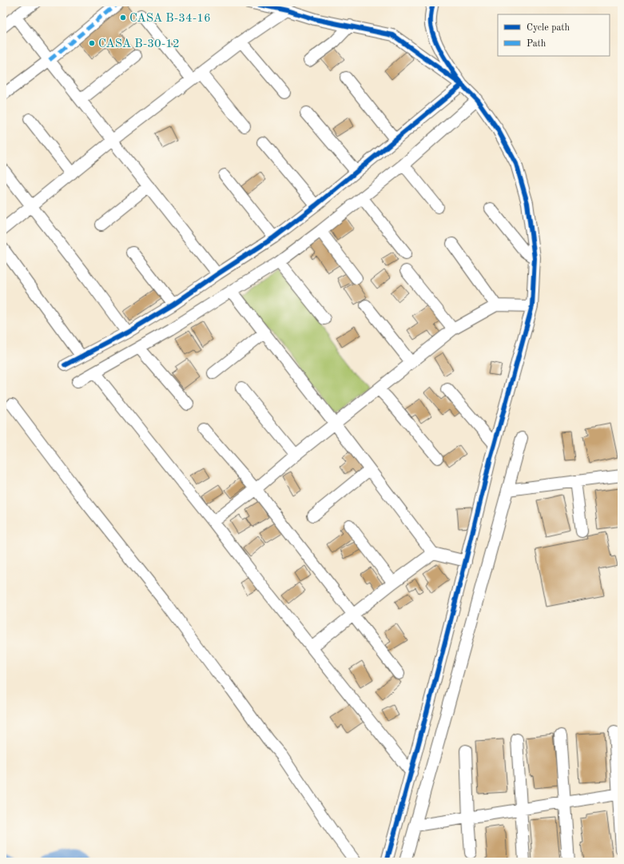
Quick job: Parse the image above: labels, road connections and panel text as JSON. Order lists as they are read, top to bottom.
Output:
{
  "places": ["CASA B-34-16", "CASA B-30-12"],
  "legend": ["Cycle path", "Path"]
}
